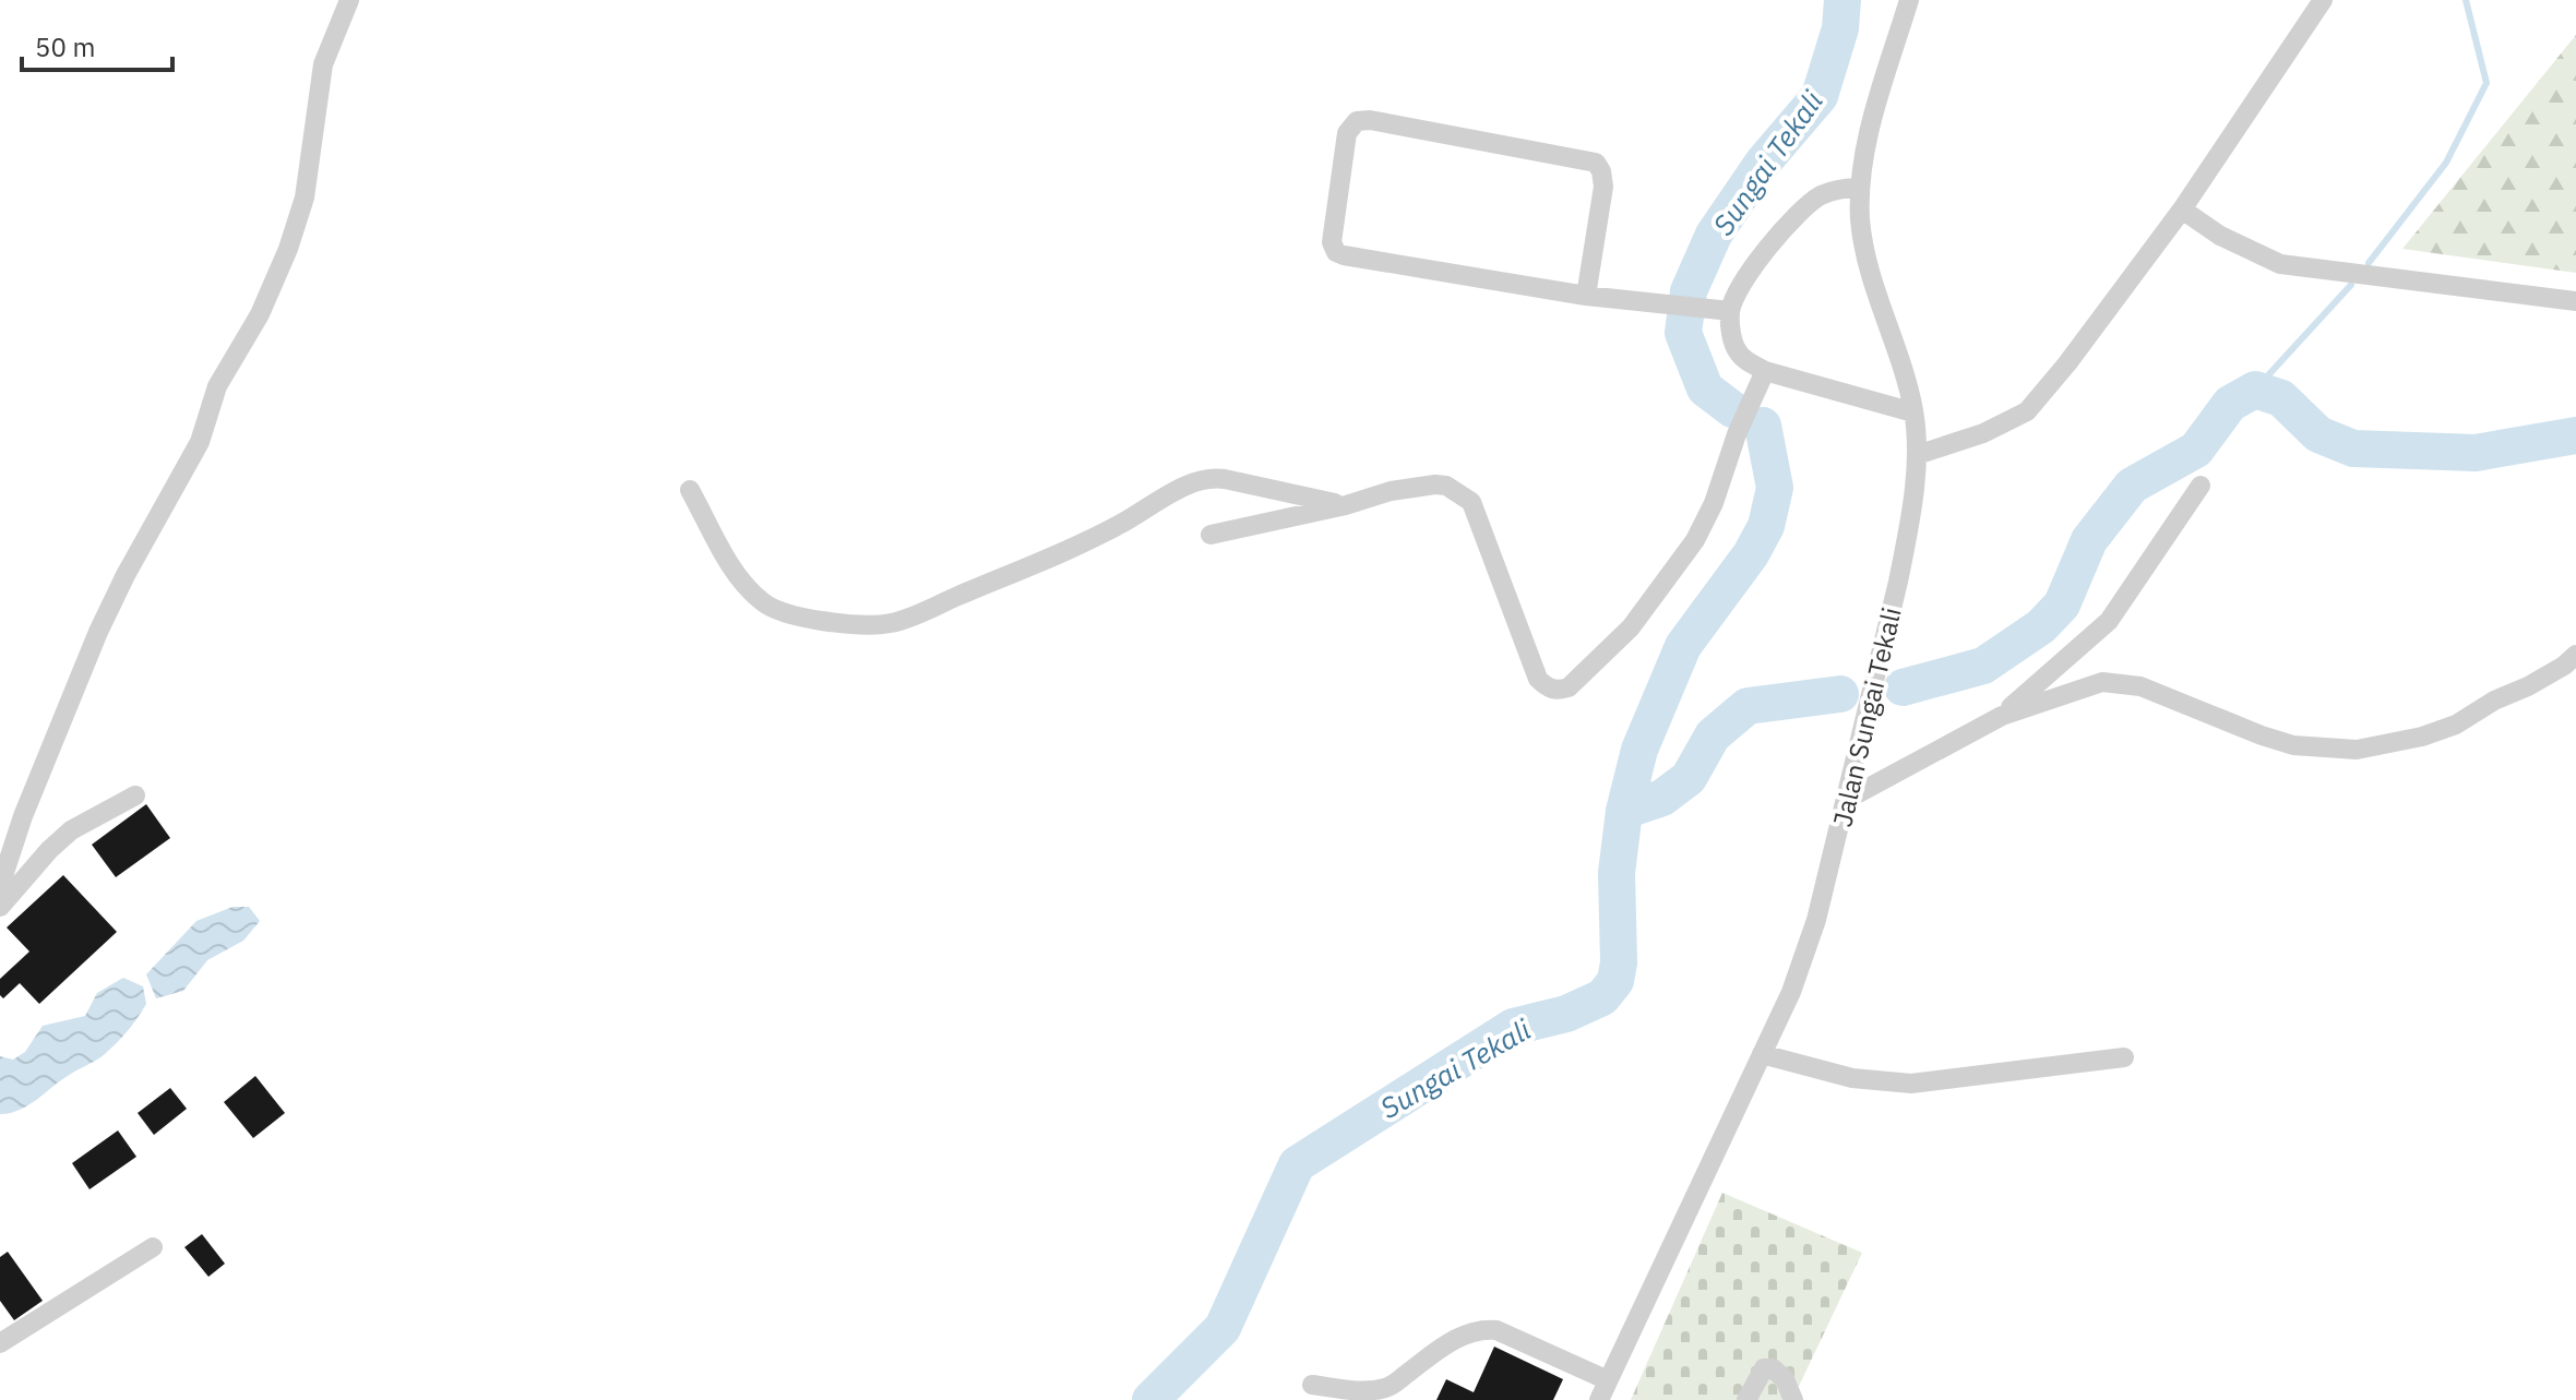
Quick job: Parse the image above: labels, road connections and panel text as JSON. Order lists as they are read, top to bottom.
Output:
{
  "streets": {
    "street": ["Jalan Sungai Tekali"]
  },
  "water": ["Sungai Tekali"],
  "scale_bar": "50 m"
}
